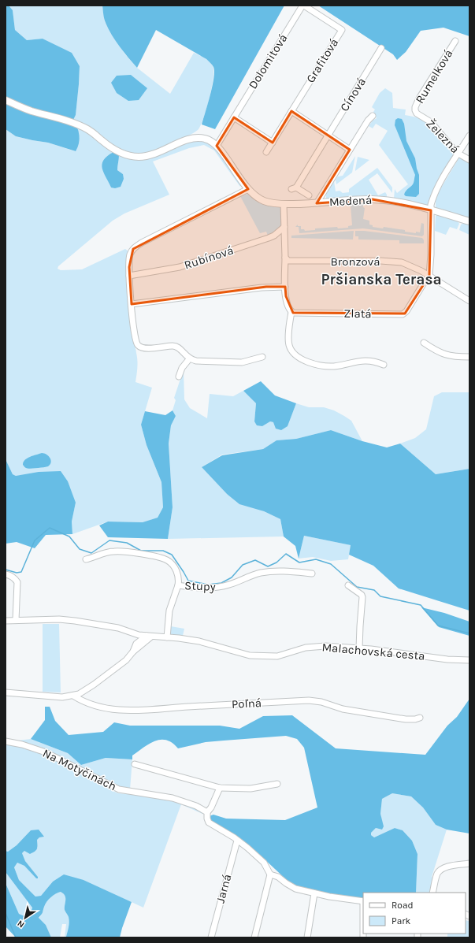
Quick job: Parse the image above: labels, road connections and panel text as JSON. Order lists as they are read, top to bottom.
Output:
{
  "streets": {
    "street": [
      "Grafitová",
      "Dolomitová",
      "Rumelková",
      "Cínová",
      "Železná",
      "Medená",
      "Rubínová",
      "Bronzová",
      "Zlatá",
      "Stupy",
      "Malachovská cesta",
      "Poľná",
      "Na Motyčinách",
      "Jarná"
    ]
  },
  "crossings": [
    ["Grafitová", "Dolomitová"],
    ["Rumelková", "Železná"],
    ["Bronzová", "Zlatá"]
  ],
  "districts": ["Pršianska Terasa"],
  "legend": ["Road", "Park"],
  "north": "bottom left"
}
